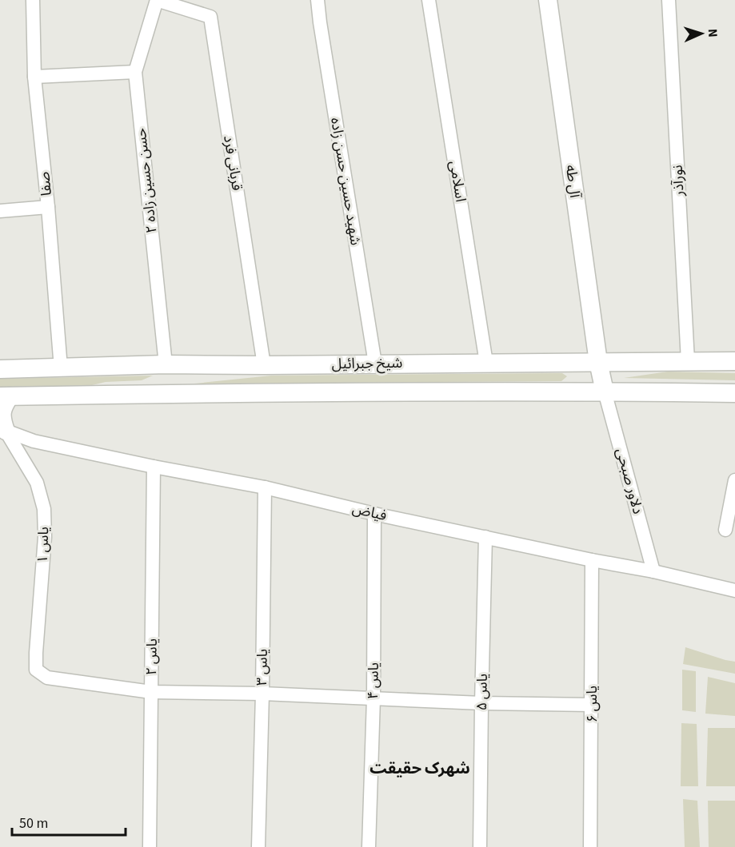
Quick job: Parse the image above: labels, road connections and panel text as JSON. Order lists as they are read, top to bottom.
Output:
{
  "streets": {
    "street": [
      "قربانی فرد",
      "حسن حسین زاده ۲",
      "نورآذر",
      "شهید حسین حسن زاده",
      "اسلامی",
      "آل طه",
      "صفا",
      "شیخ جبرائیل",
      "دلاور صبحی",
      "فیاض",
      "یاس ۱",
      "یاس ۲",
      "یاس ۳",
      "یاس ۴",
      "یاس ۵",
      "یاس ۶"
    ]
  },
  "crossings": [
    ["قربانی فرد", "حسن حسین زاده ۲"],
    ["قربانی فرد", "شیخ جبرائیل"],
    ["حسن حسین زاده ۲", "شیخ جبرائیل"],
    ["نورآذر", "شیخ جبرائیل"],
    ["شهید حسین حسن زاده", "شیخ جبرائیل"],
    ["اسلامی", "شیخ جبرائیل"],
    ["آل طه", "شیخ جبرائیل"],
    ["آل طه", "دلاور صبحی"],
    ["صفا", "شیخ جبرائیل"],
    ["شیخ جبرائیل", "دلاور صبحی"],
    ["دلاور صبحی", "فیاض"],
    ["فیاض", "یاس ۱"],
    ["فیاض", "یاس ۲"],
    ["فیاض", "یاس ۳"],
    ["فیاض", "یاس ۴"],
    ["فیاض", "یاس ۵"],
    ["فیاض", "یاس ۶"],
    ["یاس ۱", "یاس ۲"]
  ],
  "districts": ["شهرک حقیقت"],
  "scale_bar": "50 m",
  "north": "right"
}
